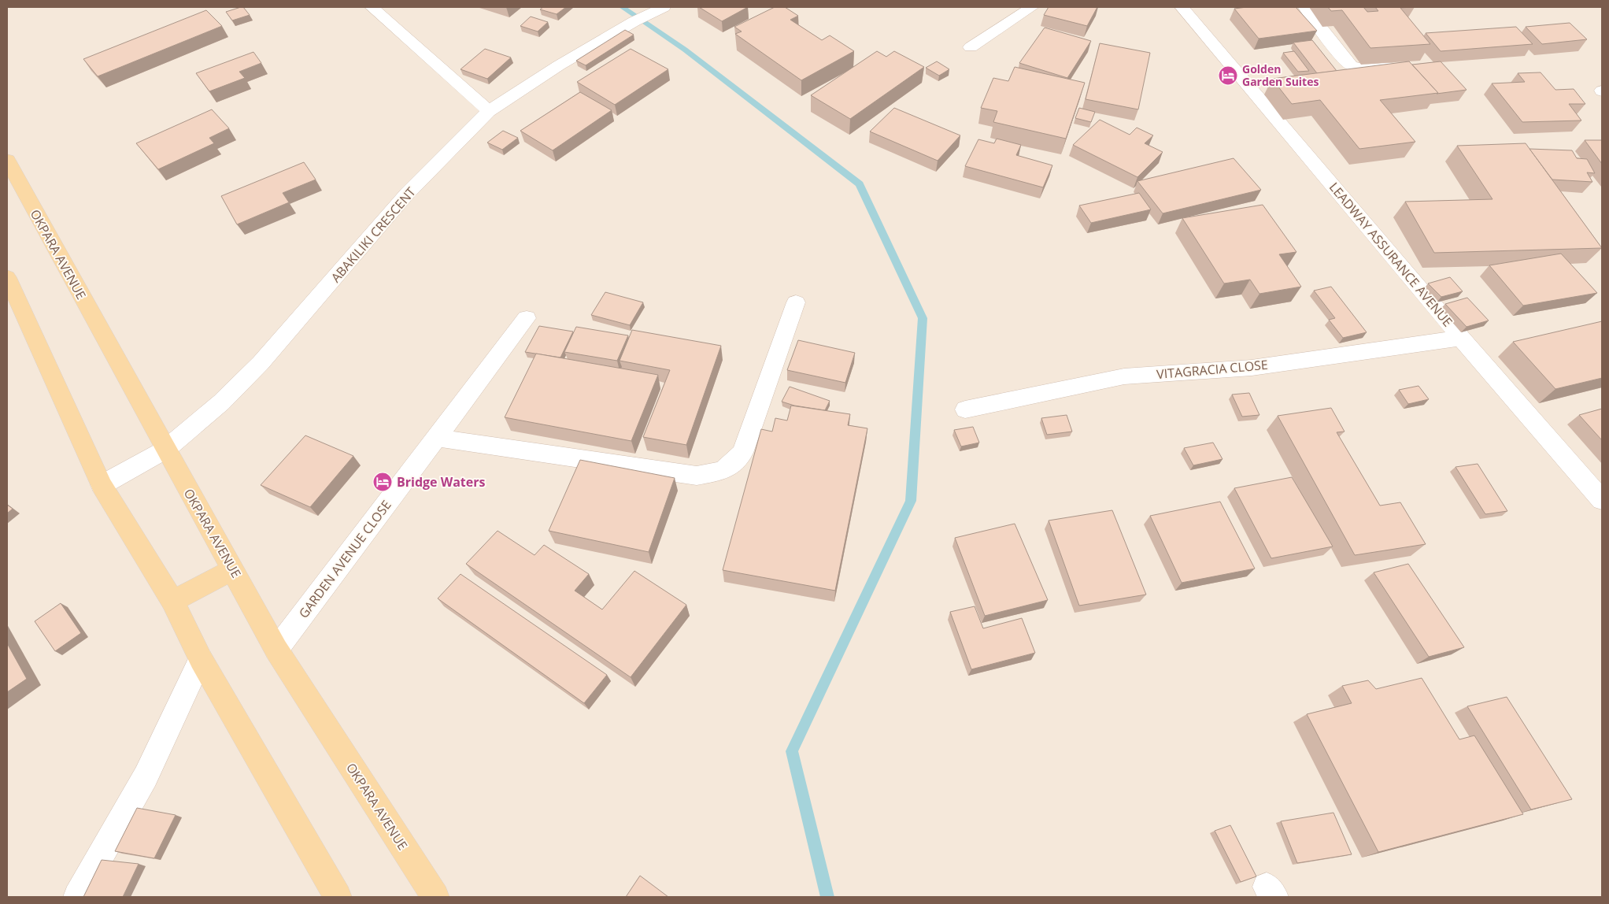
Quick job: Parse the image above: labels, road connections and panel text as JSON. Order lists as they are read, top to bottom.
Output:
{
  "streets": {
    "main road": ["OKPARA AVENUE"],
    "street": [
      "ABAKILIKI CRESCENT",
      "LEADWAY ASSURANCE AVENUE",
      "VITAGRACIA CLOSE",
      "GARDEN AVENUE CLOSE"
    ]
  },
  "crossings": [
    ["ABAKILIKI CRESCENT", "OKPARA AVENUE"],
    ["OKPARA AVENUE", "GARDEN AVENUE CLOSE"],
    ["LEADWAY ASSURANCE AVENUE", "VITAGRACIA CLOSE"]
  ],
  "places": {
    "hotel": ["Golden Garden Suites", "Bridge Waters"]
  }
}
